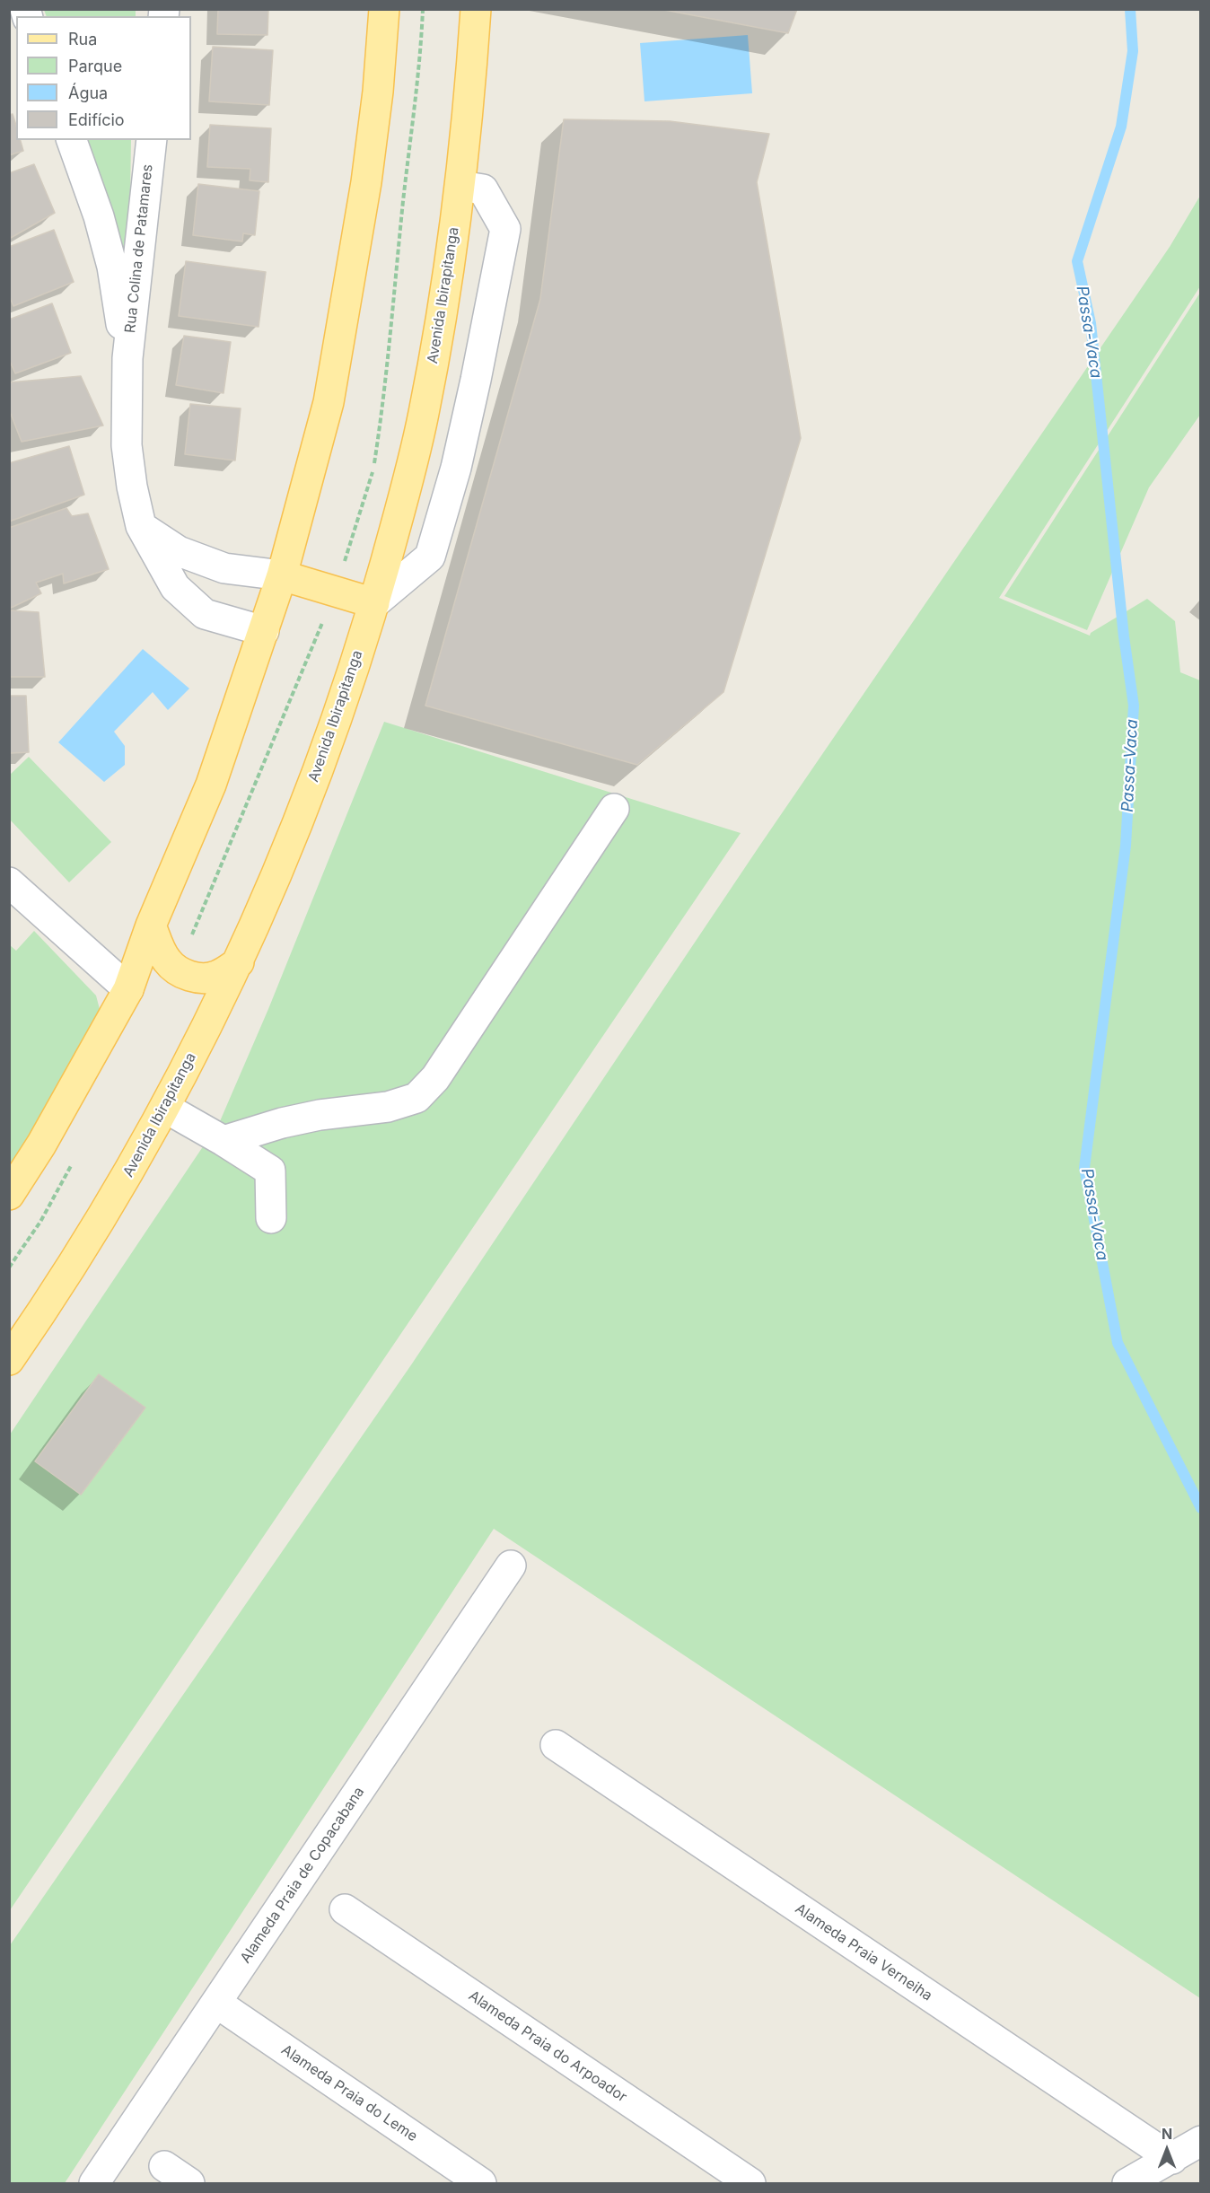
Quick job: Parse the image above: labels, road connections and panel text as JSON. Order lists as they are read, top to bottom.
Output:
{
  "streets": {
    "main road": ["Avenida Ibirapitanga"],
    "street": [
      "Rua Colina de Patamares",
      "Alameda Praia de Copacabana",
      "Alameda Praia Verneiha",
      "Alameda Praia do Arpoador",
      "Alameda Praia do Leme"
    ]
  },
  "crossings": [
    ["Alameda Praia de Copacabana", "Alameda Praia do Leme"]
  ],
  "water": ["Passa-Vaca"],
  "legend": [
    "Rua",
    "Parque",
    "Água",
    "Edifício"
  ],
  "north": "top"
}
